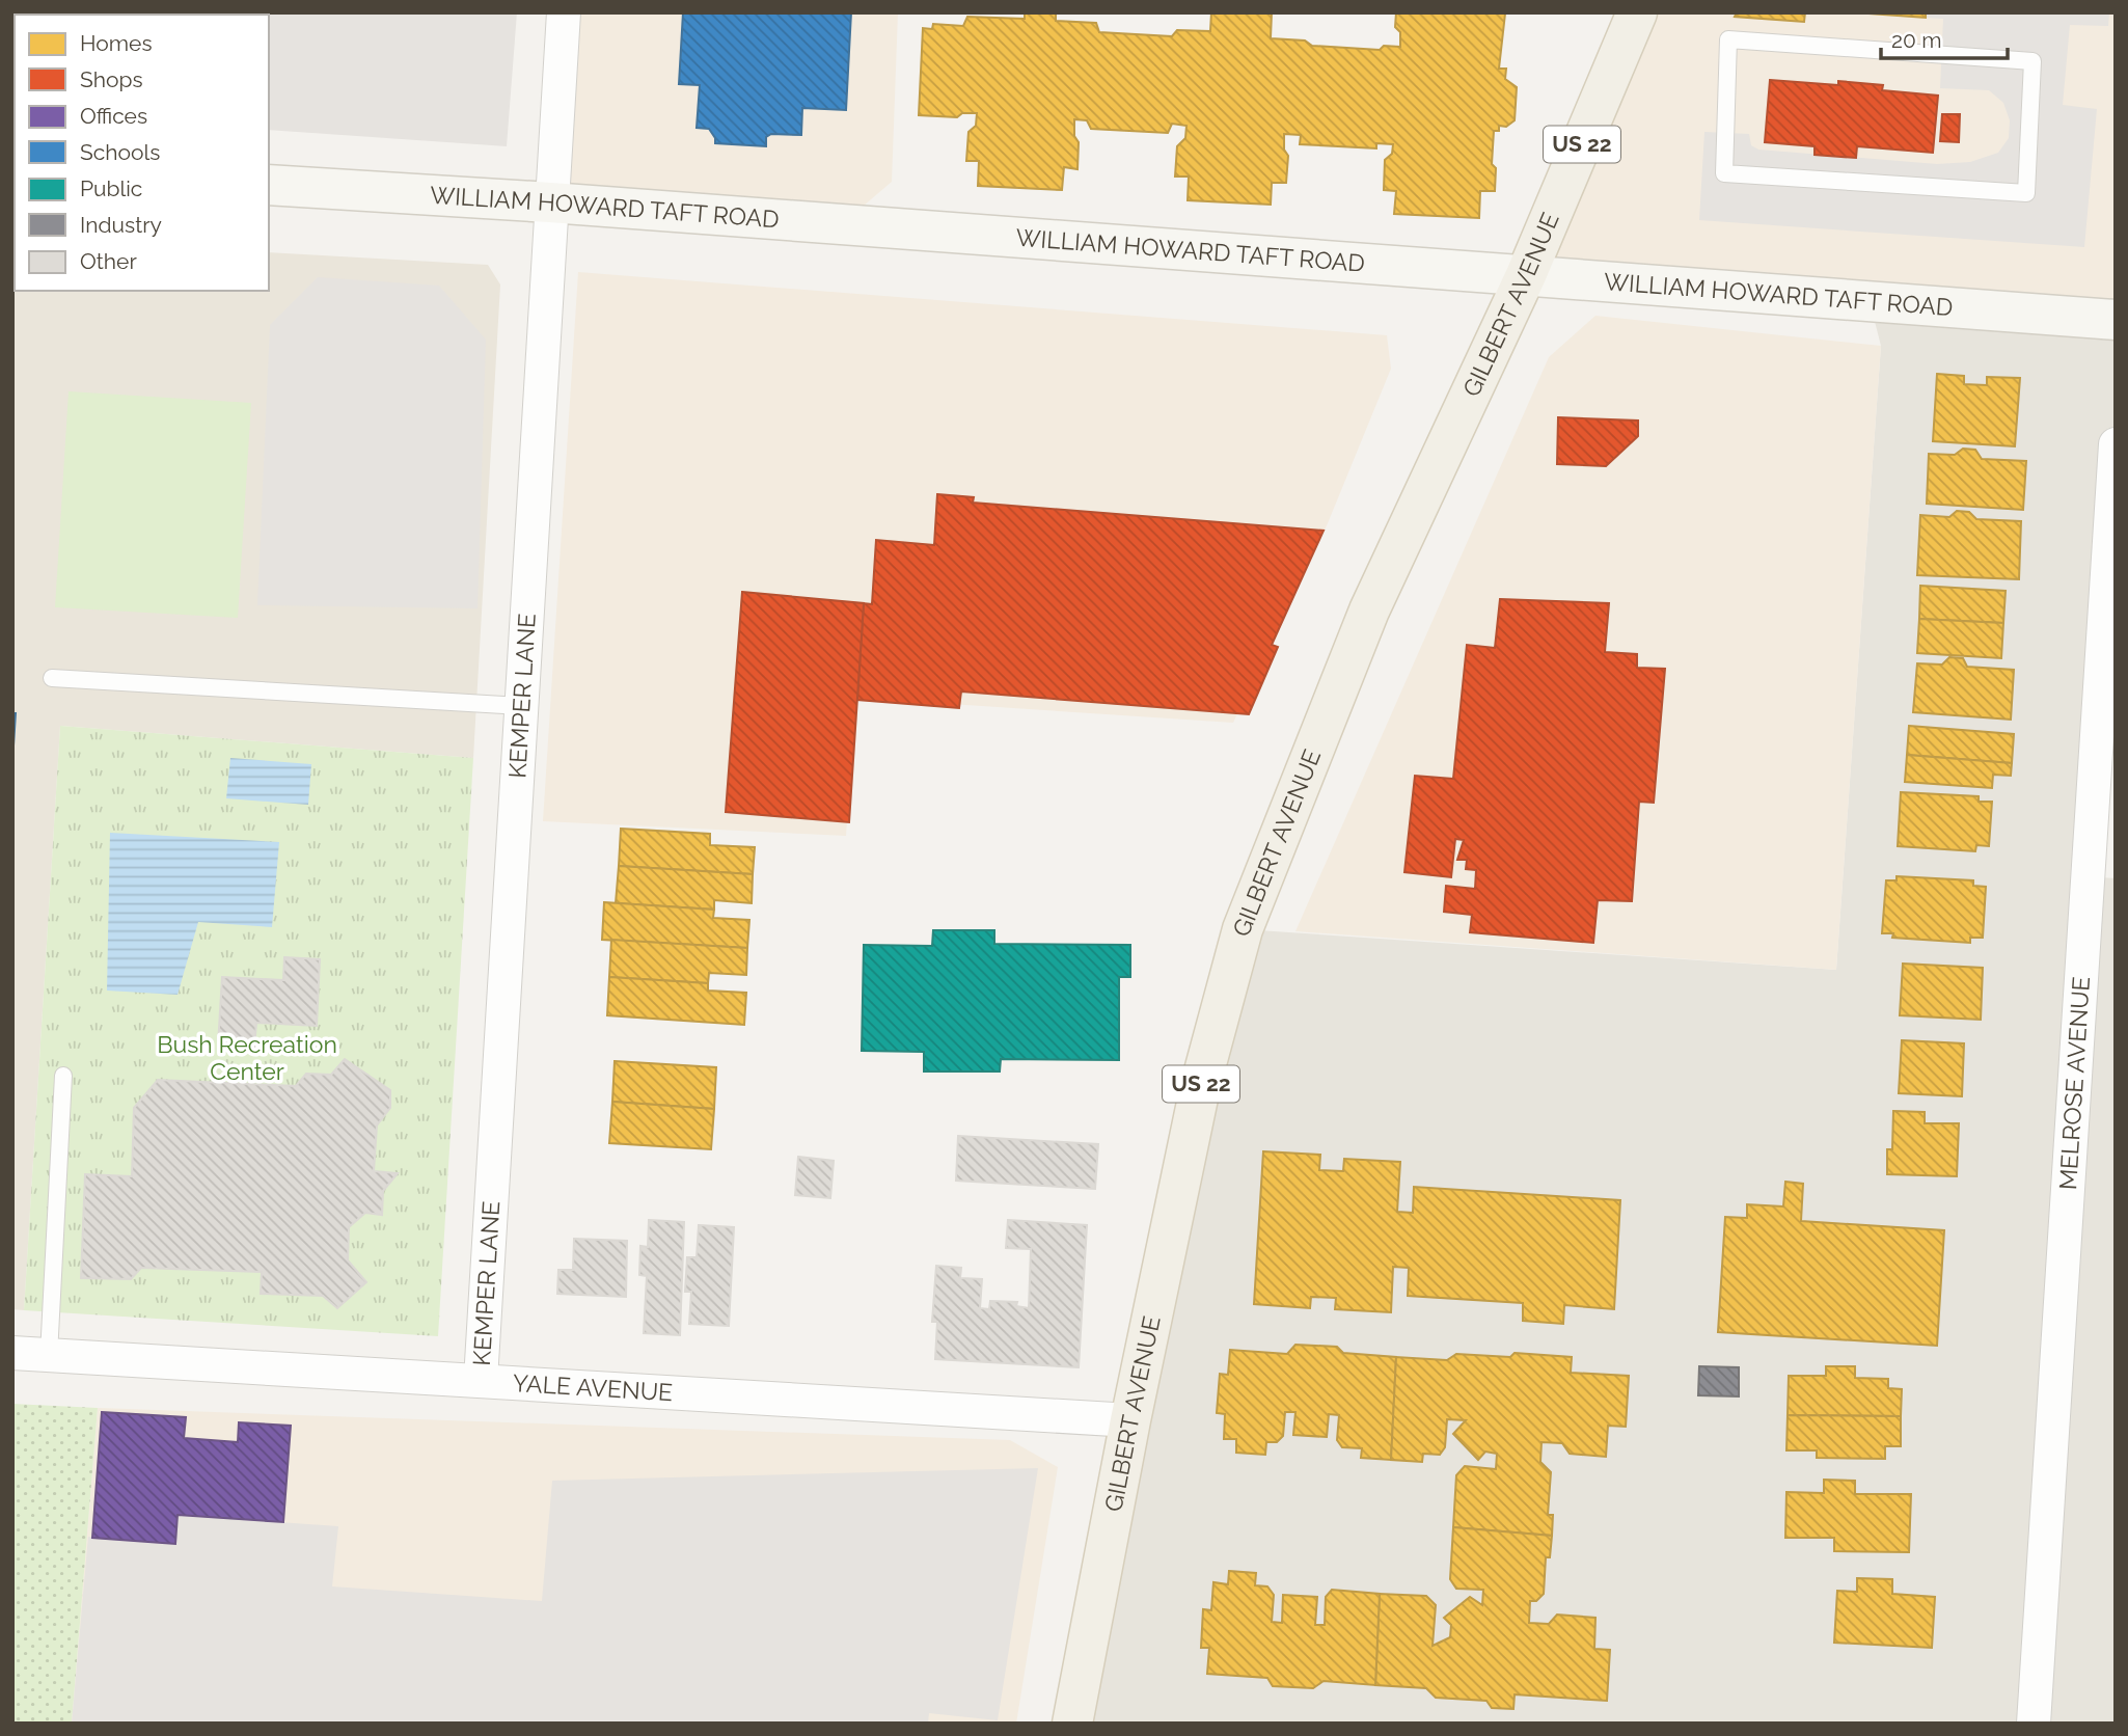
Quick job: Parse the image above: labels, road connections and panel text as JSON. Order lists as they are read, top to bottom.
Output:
{
  "streets": {
    "main road": ["US 22", "GILBERT AVENUE"],
    "street": [
      "WILLIAM HOWARD TAFT ROAD",
      "KEMPER LANE",
      "MELROSE AVENUE",
      "YALE AVENUE"
    ]
  },
  "crossings": [
    ["WILLIAM HOWARD TAFT ROAD", "GILBERT AVENUE"],
    ["WILLIAM HOWARD TAFT ROAD", "KEMPER LANE"],
    ["GILBERT AVENUE", "YALE AVENUE"],
    ["KEMPER LANE", "YALE AVENUE"]
  ],
  "parks": ["Bush Recreation Center"],
  "legend": [
    "Homes",
    "Shops",
    "Offices",
    "Schools",
    "Public",
    "Industry",
    "Other"
  ],
  "scale_bar": "20 m"
}
